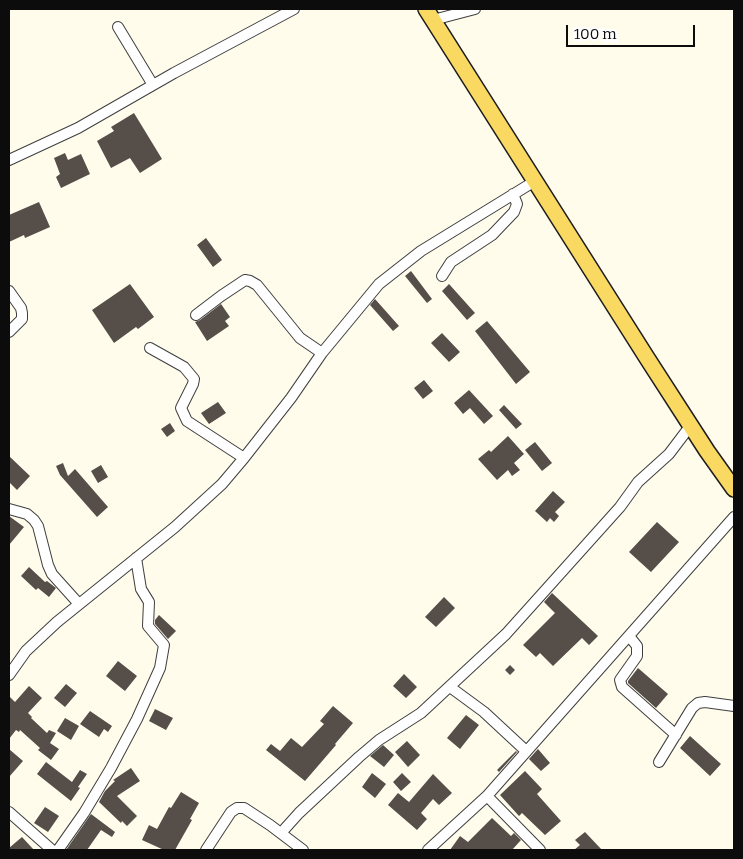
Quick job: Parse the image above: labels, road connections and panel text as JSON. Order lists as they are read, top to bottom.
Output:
{
  "scale_bar": "100 m"
}
